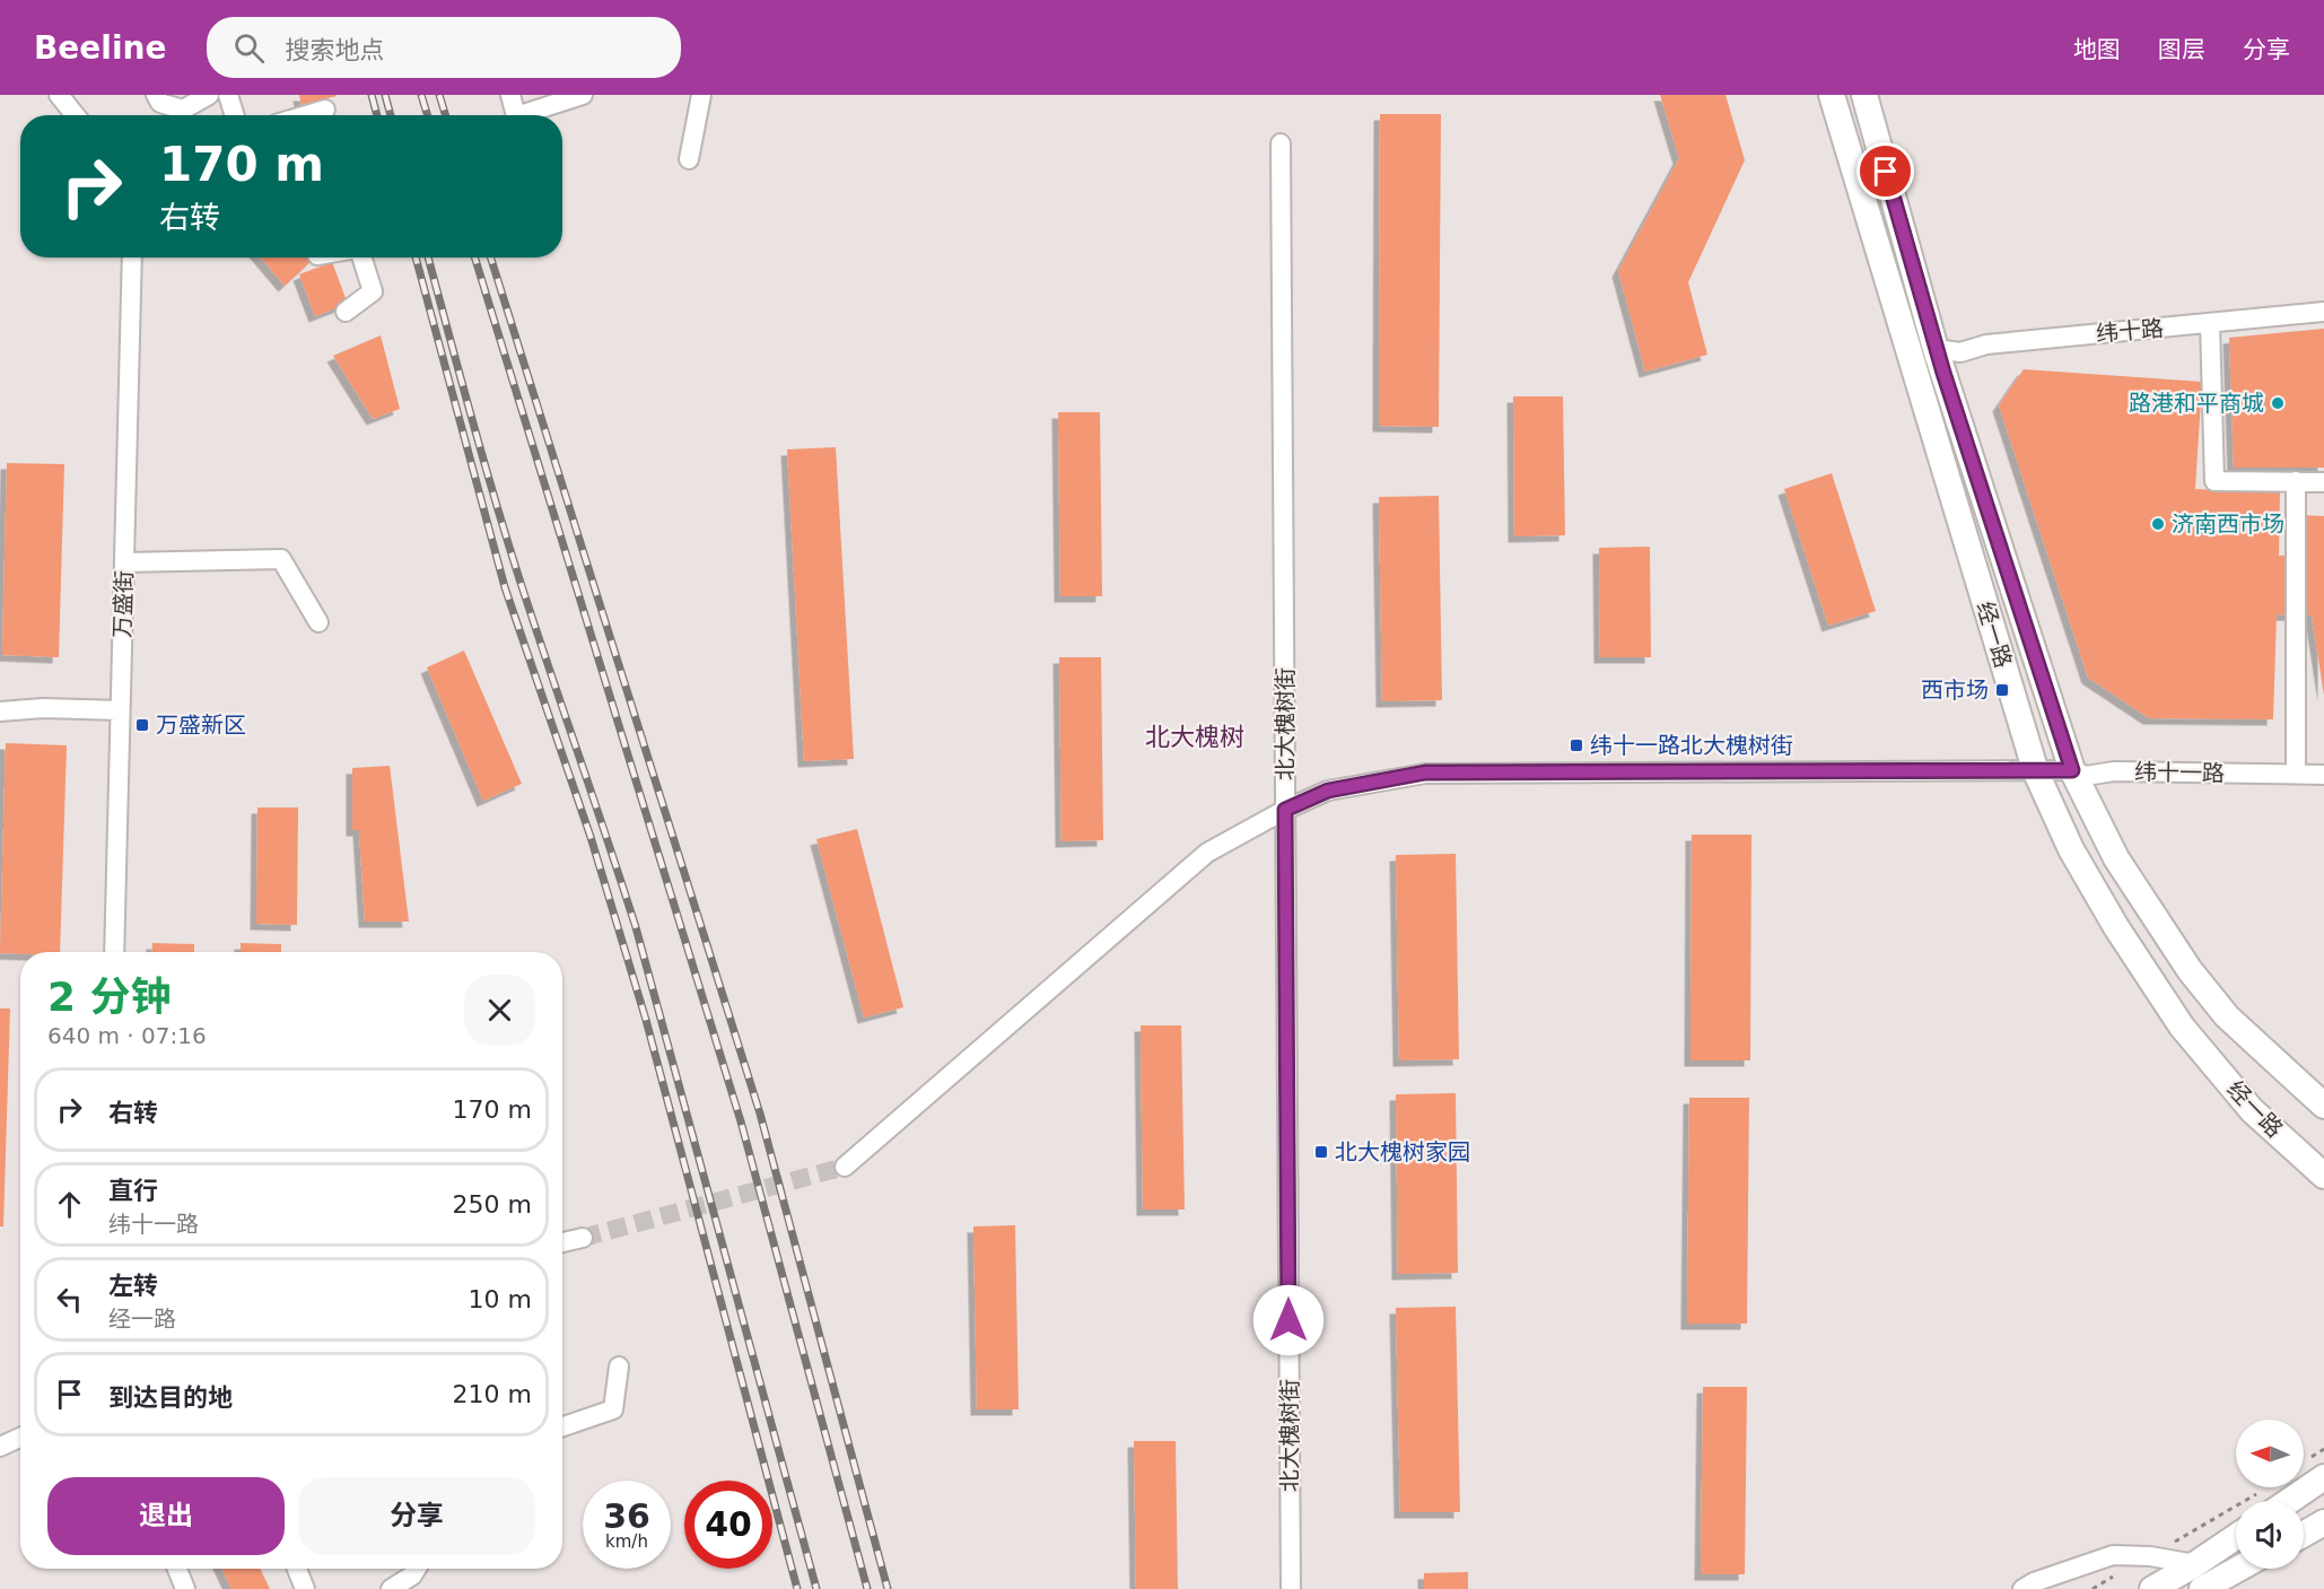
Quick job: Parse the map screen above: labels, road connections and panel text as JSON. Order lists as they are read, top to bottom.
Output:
{
  "streets": {
    "main road": ["经一路"],
    "street": [
      "纬十路",
      "万盛街",
      "北大槐树街",
      "纬十一路"
    ]
  },
  "crossings": [
    ["纬十路", "经一路"],
    ["经一路", "纬十一路"],
    ["北大槐树街", "纬十一路"]
  ],
  "districts": ["北大槐树"],
  "places": {
    "other": ["路港和平商城", "济南西市场"],
    "transit": [
      "西市场",
      "万盛新区",
      "纬十一路北大槐树街",
      "北大槐树家园"
    ]
  },
  "north": "left",
  "page": {
    "header": "Beeline",
    "search": "搜索地点",
    "nav": ["地图", "图层", "分享"],
    "turn": ["170 m", "右转"],
    "heading": ["2 分钟", "640 m · 07:16"],
    "list": [
      {
        "name": "右转",
        "value": "170 m"
      },
      {
        "name": "直行",
        "note": "纬十一路",
        "value": "250 m"
      },
      {
        "name": "左转",
        "note": "经一路",
        "value": "10 m"
      },
      {
        "name": "到达目的地",
        "value": "210 m"
      }
    ],
    "buttons": ["退出", "分享"],
    "speed": "36 km/h",
    "limit": "40"
  }
}
